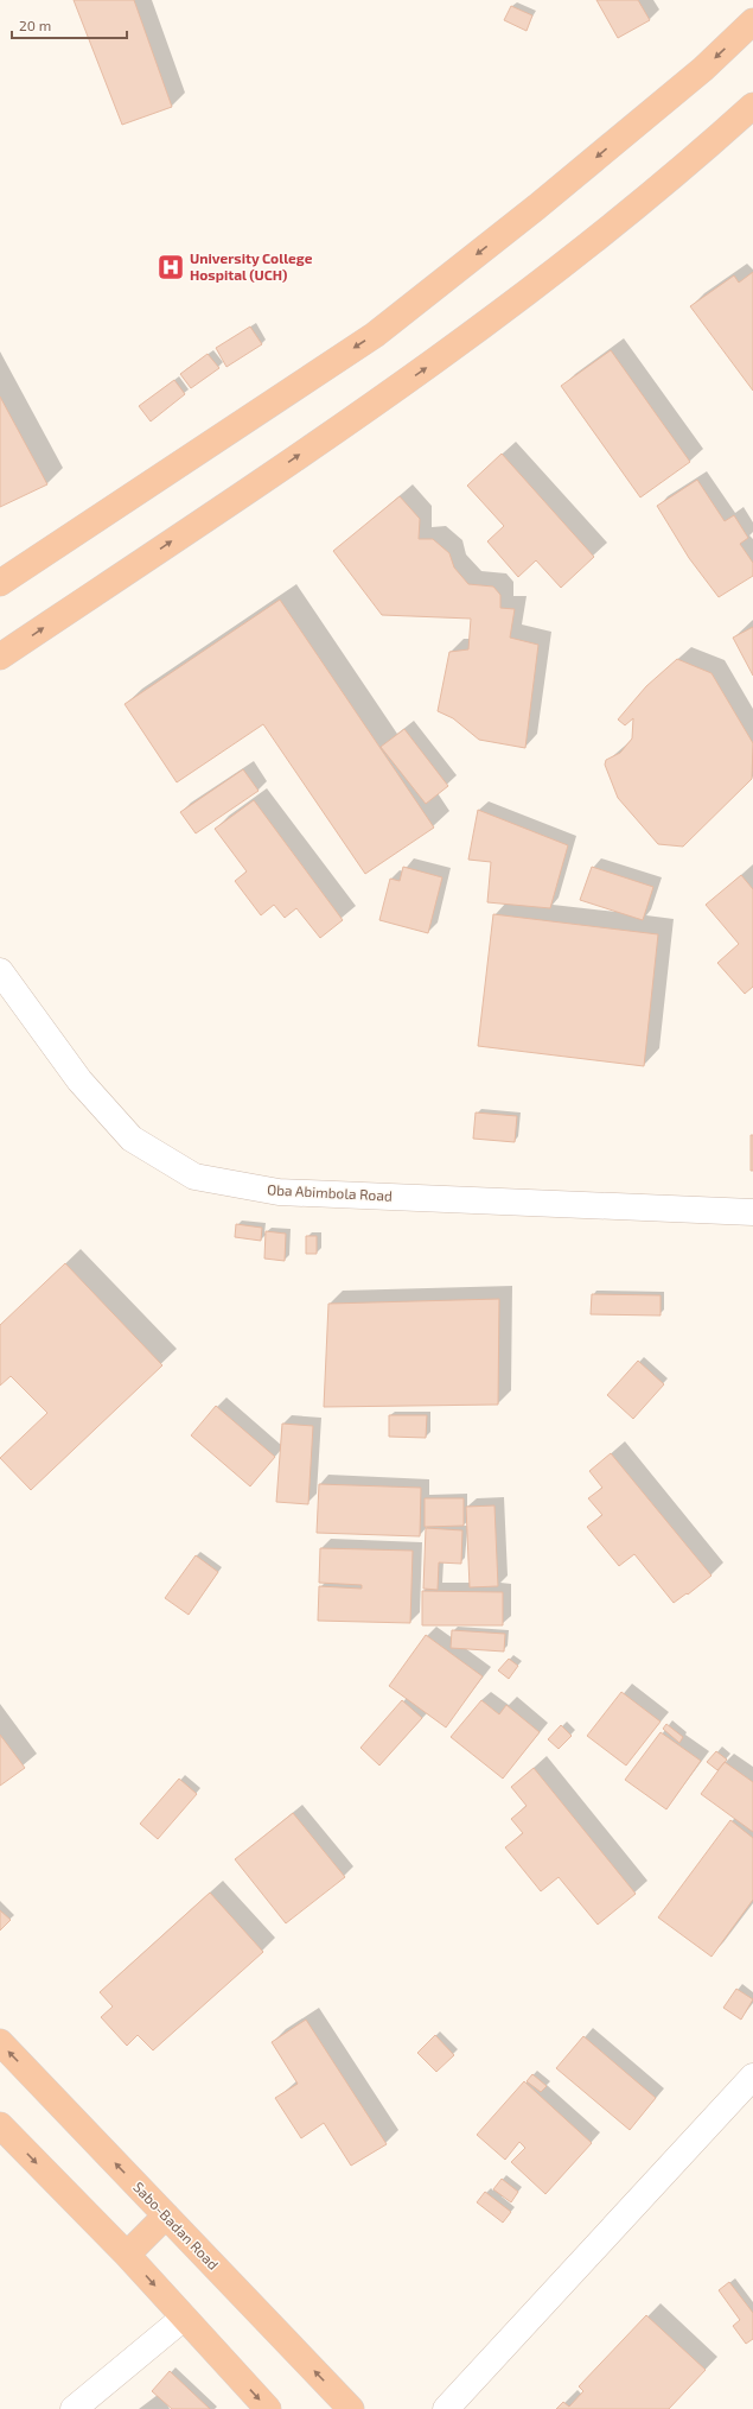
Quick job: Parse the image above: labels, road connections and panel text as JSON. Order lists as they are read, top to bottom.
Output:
{
  "streets": {
    "highway": ["Sabo-Badan Road"],
    "street": ["Oba Abimbola Road"]
  },
  "places": {
    "hospital": ["University College Hospital (UCH)"]
  },
  "scale_bar": "20 m"
}
